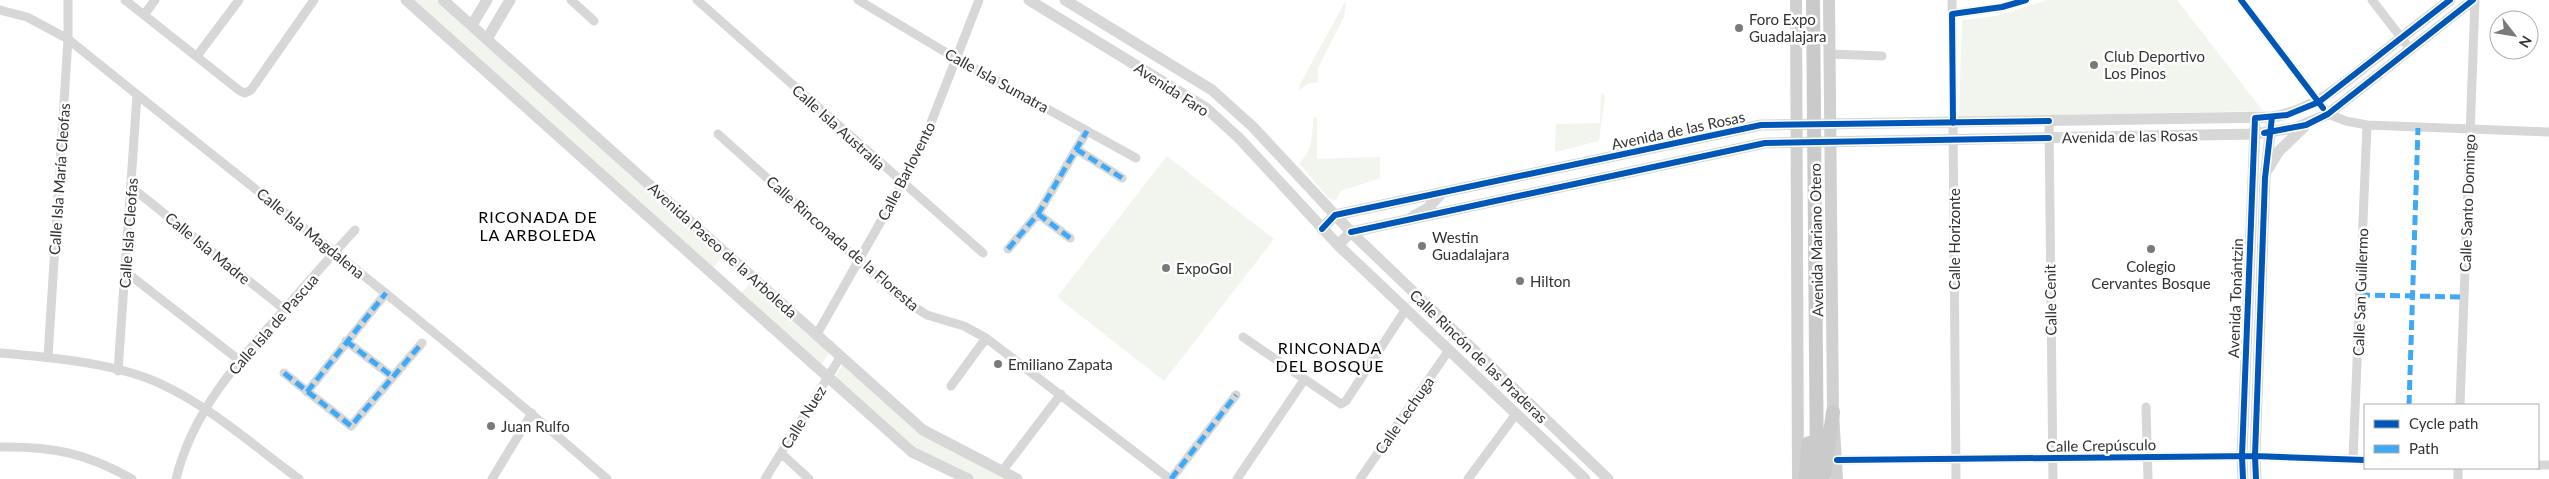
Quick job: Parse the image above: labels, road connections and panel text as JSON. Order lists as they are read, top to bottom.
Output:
{
  "streets": {
    "main road": ["Avenida Mariano Otero"],
    "street": [
      "Calle Isla Sumatra",
      "Avenida Faro",
      "Calle Isla Australia",
      "Avenida de las Rosas",
      "Calle Barlovento",
      "Calle Isla María Cleofas",
      "Calle Santo Domingo",
      "Calle Isla Cleofas",
      "Calle Isla Magdalena",
      "Calle Horizonte",
      "Calle Rinconada de la Floresta",
      "Calle Isla Madre",
      "Avenida Paseo de la Arboleda",
      "Calle San Guillermo",
      "Avenida Tonántzin",
      "Calle Cenit",
      "Calle Isla de Pascua",
      "Calle Rincón de las Praderas",
      "Calle Lechuga",
      "Calle Nuez",
      "Calle Crepúsculo"
    ]
  },
  "crossings": [
    ["Calle Isla Sumatra", "Calle Barlovento"],
    ["Avenida Faro", "Avenida de las Rosas"],
    ["Avenida Faro", "Calle Rincón de las Praderas"],
    ["Calle Isla Australia", "Calle Barlovento"],
    ["Avenida de las Rosas", "Calle Santo Domingo"],
    ["Avenida de las Rosas", "Calle Horizonte"],
    ["Avenida de las Rosas", "Avenida Mariano Otero"],
    ["Avenida de las Rosas", "Avenida Tonántzin"],
    ["Avenida de las Rosas", "Calle Cenit"],
    ["Avenida de las Rosas", "Calle Rincón de las Praderas"],
    ["Calle Barlovento", "Calle Rinconada de la Floresta"],
    ["Calle Barlovento", "Avenida Paseo de la Arboleda"],
    ["Calle Isla María Cleofas", "Calle Isla Magdalena"],
    ["Calle Isla Cleofas", "Calle Isla Magdalena"],
    ["Calle Isla Cleofas", "Calle Isla Madre"],
    ["Calle Isla Magdalena", "Calle Isla de Pascua"],
    ["Calle Horizonte", "Calle Crepúsculo"],
    ["Avenida Mariano Otero", "Calle Crepúsculo"],
    ["Calle Isla Madre", "Calle Isla de Pascua"],
    ["Avenida Paseo de la Arboleda", "Calle Nuez"],
    ["Calle San Guillermo", "Calle Crepúsculo"],
    ["Avenida Tonántzin", "Calle Crepúsculo"],
    ["Calle Cenit", "Calle Crepúsculo"],
    ["Calle Rincón de las Praderas", "Calle Lechuga"]
  ],
  "districts": ["RICONADA DE LA ARBOLEDA", "RINCONADA DEL BOSQUE"],
  "places": [
    "Foro Expo Guadalajara",
    "Club Deportivo Los Pinos",
    "Westin Guadalajara",
    "Colegio Cervantes Bosque",
    "ExpoGol",
    "Hilton",
    "Emiliano Zapata",
    "Juan Rulfo"
  ],
  "legend": ["Cycle path", "Path"],
  "north": "bottom right"
}
